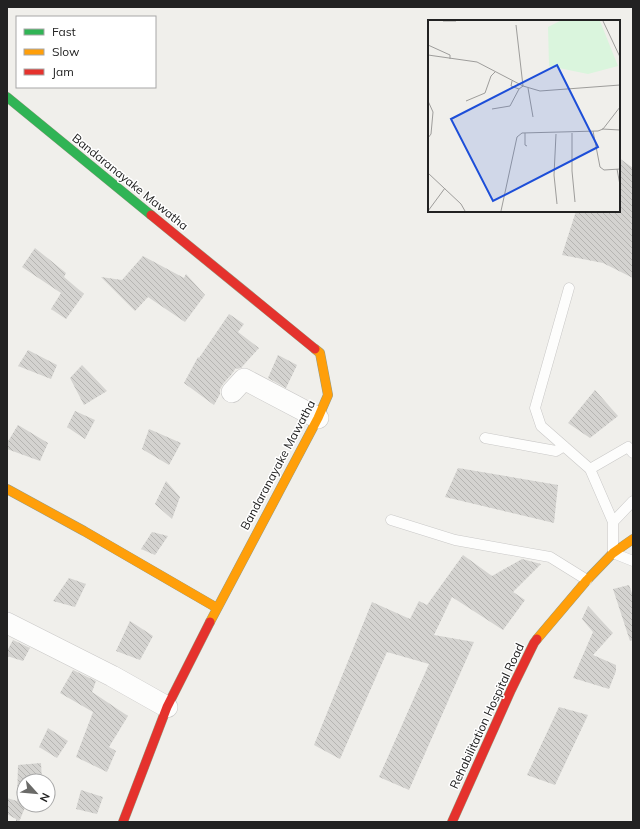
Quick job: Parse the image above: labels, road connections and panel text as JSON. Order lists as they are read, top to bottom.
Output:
{
  "streets": {
    "street": ["Bandaranayake Mawatha", "Rehabilitation Hospital Road"]
  },
  "legend": ["Fast", "Slow", "Jam"],
  "north": "bottom right"
}
